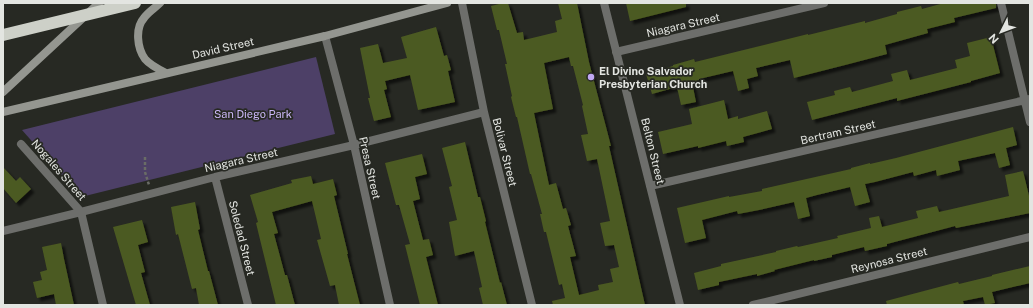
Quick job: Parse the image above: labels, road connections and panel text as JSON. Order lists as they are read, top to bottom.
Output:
{
  "streets": {
    "main road": ["David Street"],
    "street": [
      "Niagara Street",
      "Bertram Street",
      "Belton Street",
      "Bolivar Street",
      "Presa Street",
      "Nogales Street",
      "Soledad Street",
      "Reynosa Street"
    ]
  },
  "crossings": [
    ["Niagara Street", "Belton Street"],
    ["Niagara Street", "Bolivar Street"],
    ["Niagara Street", "Presa Street"],
    ["Niagara Street", "Nogales Street"],
    ["Niagara Street", "Soledad Street"],
    ["David Street", "Presa Street"],
    ["Bertram Street", "Belton Street"]
  ],
  "parks": ["San Diego Park"],
  "places": ["El Divino Salvador Presbyterian Church"],
  "north": "bottom left"
}
